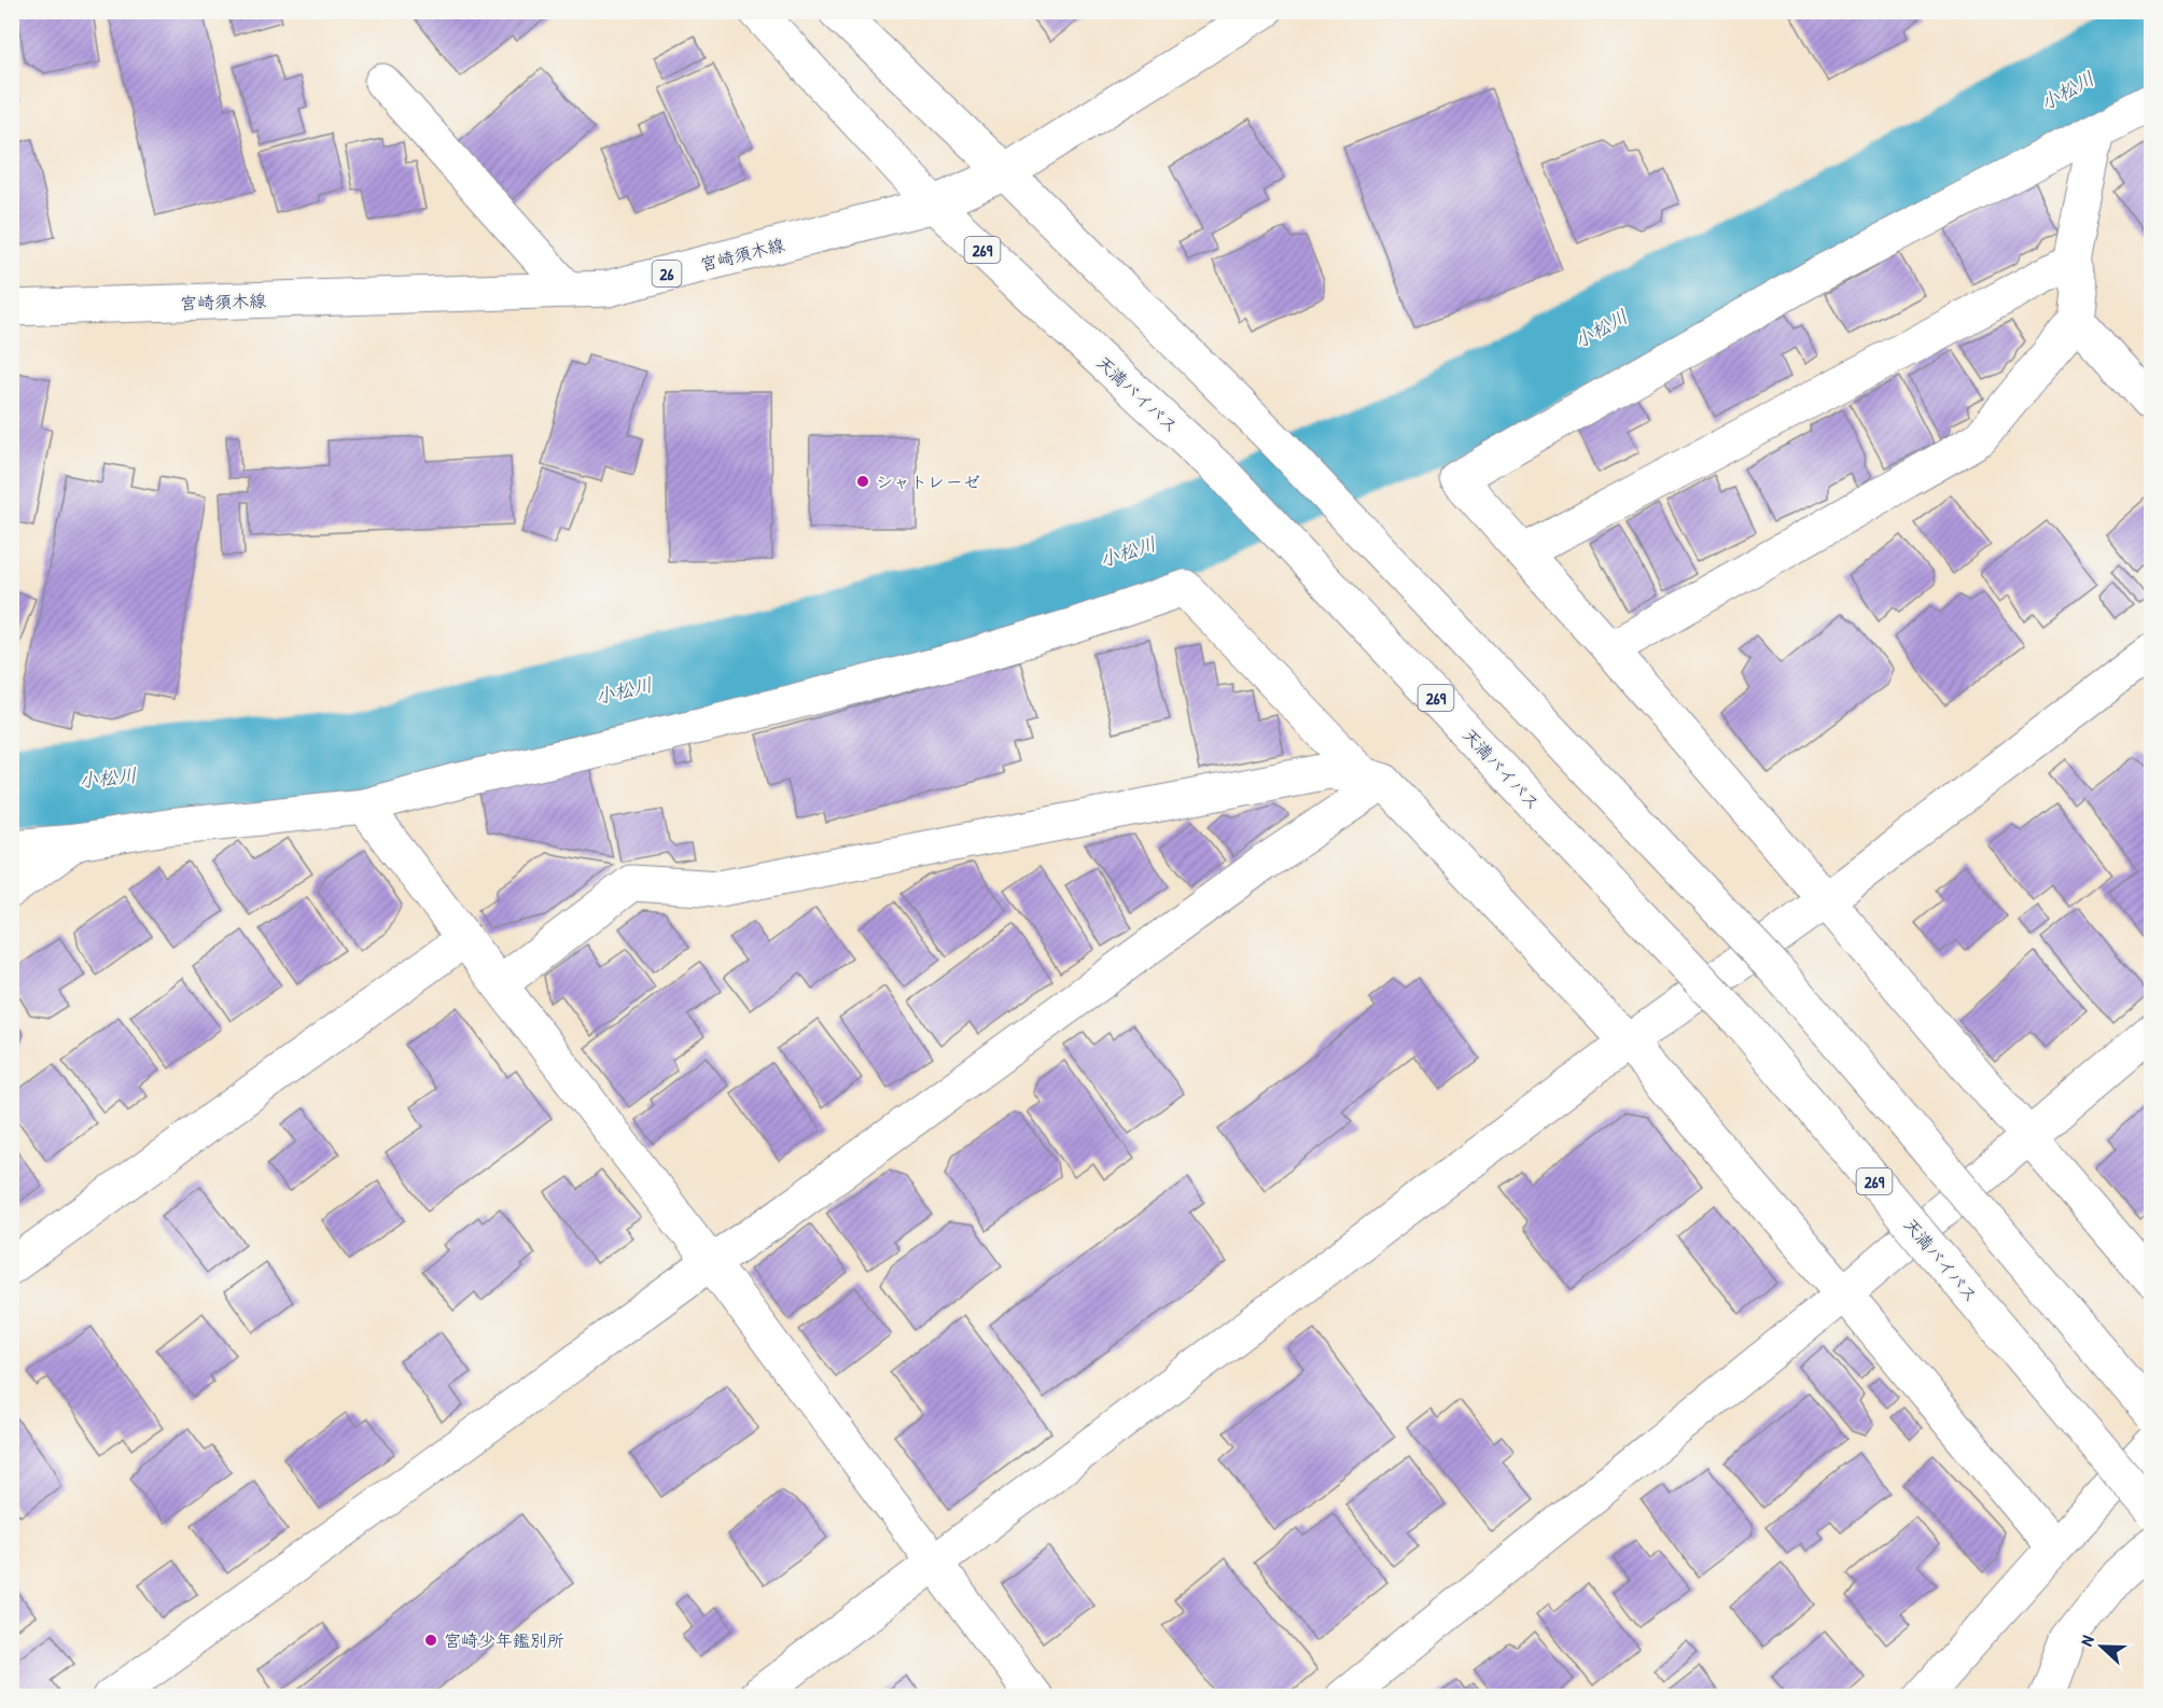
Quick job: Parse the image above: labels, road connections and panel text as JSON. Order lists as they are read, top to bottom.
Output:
{
  "streets": {
    "main road": [
      "269",
      "宮崎須木線",
      "26",
      "天満バイパス"
    ]
  },
  "crossings": [
    ["宮崎須木線", "天満バイパス"]
  ],
  "water": ["小松川"],
  "places": ["シャトレーゼ", "宮崎少年鑑別所"],
  "north": "left"
}
